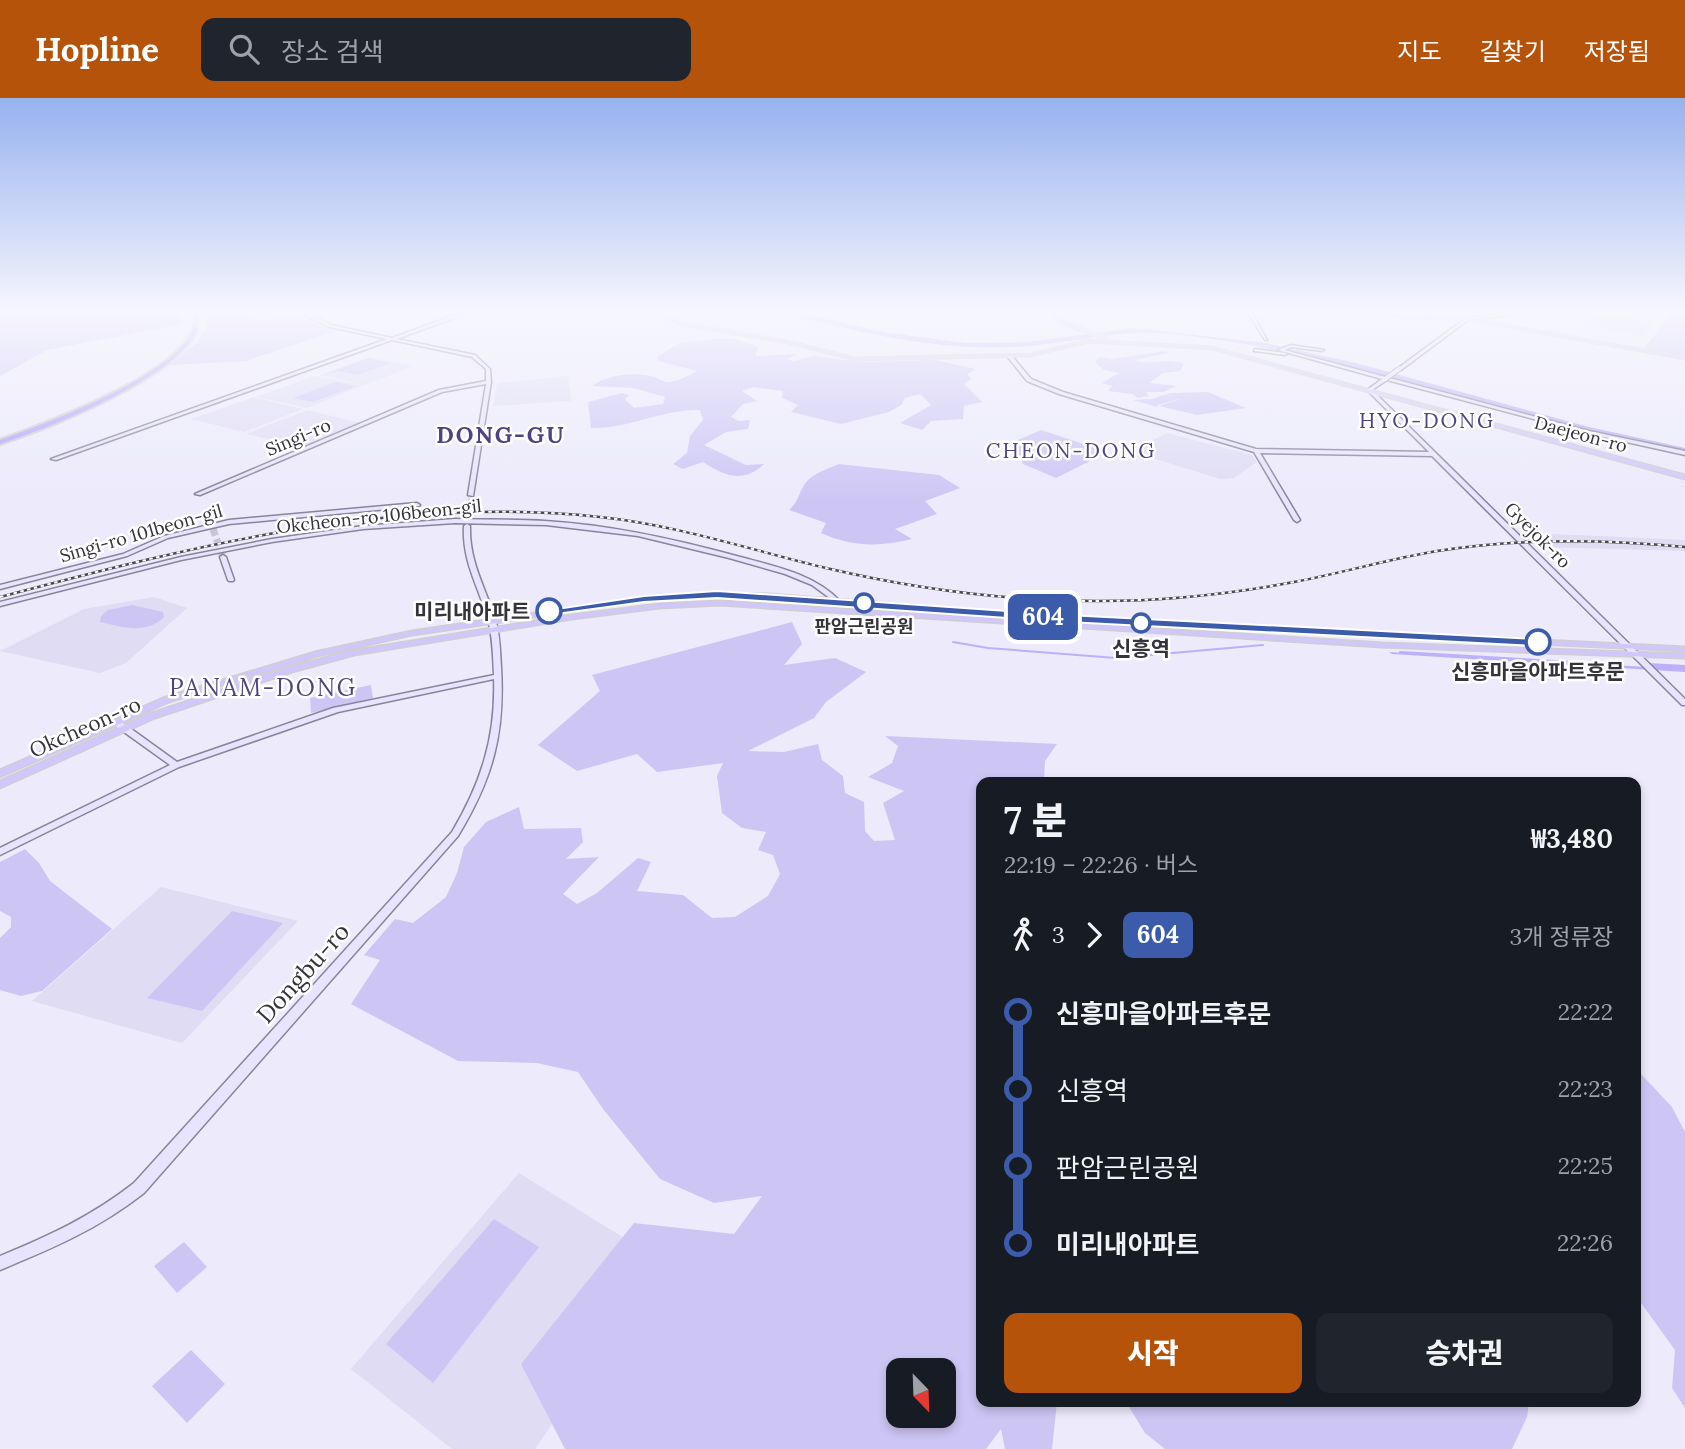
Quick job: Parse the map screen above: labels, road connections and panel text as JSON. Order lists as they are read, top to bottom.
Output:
{
  "streets": {
    "main road": [
      "Daejeon-ro",
      "Singi-ro",
      "Okcheon-ro 106beon-gil",
      "Singi-ro 101beon-gil",
      "Gyejok-ro",
      "Okcheon-ro",
      "Dongbu-ro"
    ]
  },
  "crossings": [
    ["Daejeon-ro", "Gyejok-ro"],
    ["Okcheon-ro 106beon-gil", "Okcheon-ro"],
    ["Gyejok-ro", "Okcheon-ro"],
    ["Okcheon-ro", "Dongbu-ro"]
  ],
  "districts": [
    "HYO-DONG",
    "DONG-GU",
    "CHEON-DONG",
    "PANAM-DONG"
  ],
  "places": [
    "판암근린공원",
    "미리내아파트",
    "신흥역",
    "신흥마을아파트후문"
  ],
  "lines": ["bus line 604"],
  "north": "bottom right",
  "page": {
    "header": "Hopline",
    "search": "장소 검색",
    "nav": ["지도", "길찾기", "저장됨"],
    "on_map": "604",
    "heading": ["7 분", "22:19 – 22:26 · 버스", "₩3,480"],
    "legs": ["3", "604", "3개 정류장"],
    "list": [
      {
        "name": "신흥마을아파트후문",
        "value": "22:22"
      },
      {
        "name": "신흥역",
        "value": "22:23"
      },
      {
        "name": "판암근린공원",
        "value": "22:25"
      },
      {
        "name": "미리내아파트",
        "value": "22:26"
      }
    ],
    "buttons": ["시작", "승차권"]
  }
}
